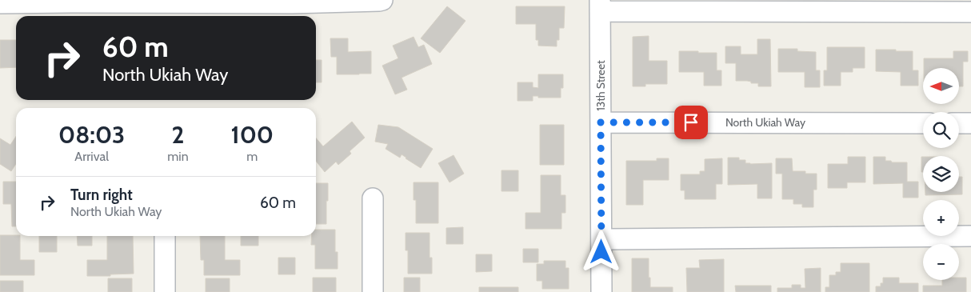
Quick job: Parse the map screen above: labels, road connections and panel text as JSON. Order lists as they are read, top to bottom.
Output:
{
  "streets": {
    "street": ["13th Street", "North Ukiah Way"]
  },
  "crossings": [
    ["13th Street", "North Ukiah Way"]
  ],
  "north": "left",
  "page": {
    "turn": ["60 m", "North Ukiah Way"],
    "map_buttons": ["+", "−"],
    "eta": [
      "08:03",
      "Arrival",
      "2",
      "min",
      "100",
      "m"
    ],
    "list": [
      {
        "name": "Turn right",
        "note": "North Ukiah Way",
        "value": "60 m"
      }
    ]
  }
}
